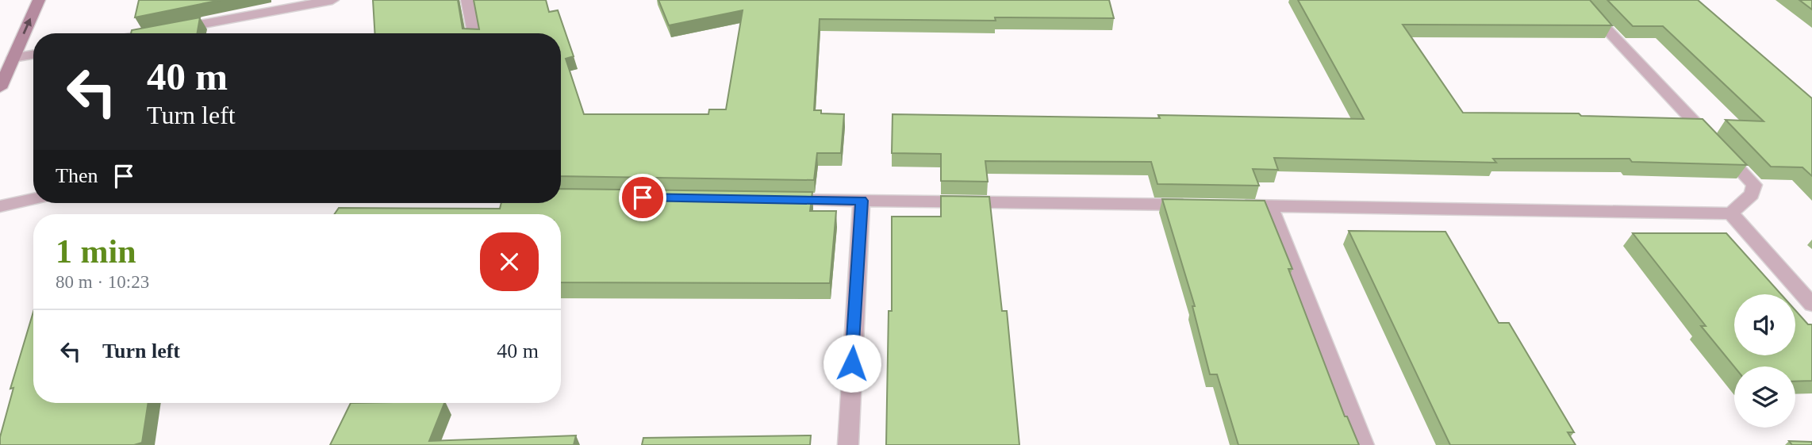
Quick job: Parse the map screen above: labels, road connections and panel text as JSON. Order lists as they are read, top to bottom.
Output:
{
  "page": {
    "turn": ["40 m", "Turn left"],
    "then": "Then",
    "heading": ["1 min", "80 m · 10:23"],
    "list": [
      {
        "name": "Turn left",
        "value": "40 m"
      }
    ]
  }
}
